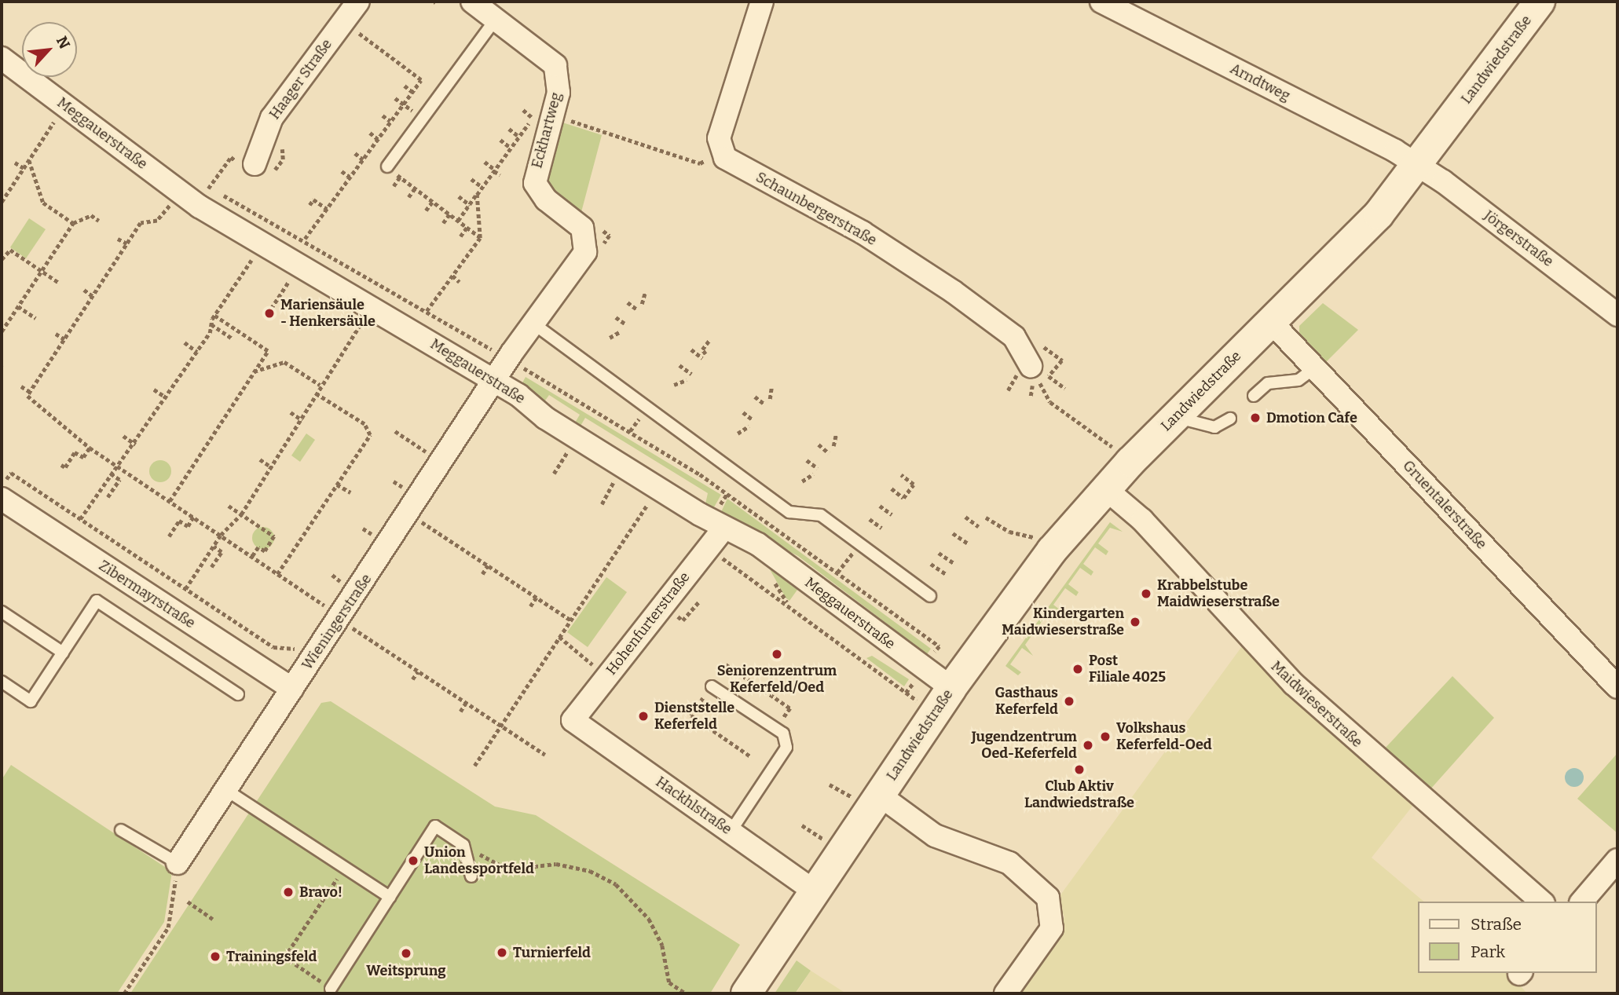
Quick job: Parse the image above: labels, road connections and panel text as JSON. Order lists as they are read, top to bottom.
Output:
{
  "streets": {
    "main road": ["Landwiedstraße"],
    "street": [
      "Haager Straße",
      "Arndtweg",
      "Eckhartweg",
      "Meggauerstraße",
      "Schaunbergerstraße",
      "Jörgerstraße",
      "Gruentalerstraße",
      "Zibermayrstraße",
      "Wieningerstraße",
      "Hohenfurterstraße",
      "Maidwieserstraße",
      "Hackhlstraße"
    ]
  },
  "crossings": [
    ["Landwiedstraße", "Arndtweg"],
    ["Landwiedstraße", "Meggauerstraße"],
    ["Landwiedstraße", "Jörgerstraße"],
    ["Landwiedstraße", "Gruentalerstraße"],
    ["Landwiedstraße", "Maidwieserstraße"],
    ["Landwiedstraße", "Hackhlstraße"],
    ["Arndtweg", "Jörgerstraße"],
    ["Eckhartweg", "Meggauerstraße"],
    ["Eckhartweg", "Wieningerstraße"],
    ["Meggauerstraße", "Wieningerstraße"],
    ["Meggauerstraße", "Hohenfurterstraße"],
    ["Zibermayrstraße", "Wieningerstraße"],
    ["Hohenfurterstraße", "Hackhlstraße"]
  ],
  "places": [
    "Mariensäule - Henkersäule",
    "Dmotion Cafe",
    "Krabbelstube Maidwieserstraße",
    "Kindergarten Maidwieserstraße",
    "Seniorenzentrum Keferfeld/Oed",
    "Post Filiale 4025",
    "Gasthaus Keferfeld",
    "Dienststelle Keferfeld",
    "Volkshaus Keferfeld-Oed",
    "Jugendzentrum Oed-Keferfeld",
    "Club Aktiv Landwiedstraße",
    "Union Landessportfeld",
    "Bravo!",
    "Turnierfeld",
    "Weitsprung",
    "Trainingsfeld"
  ],
  "legend": ["Straße", "Park"],
  "north": "top right"
}
